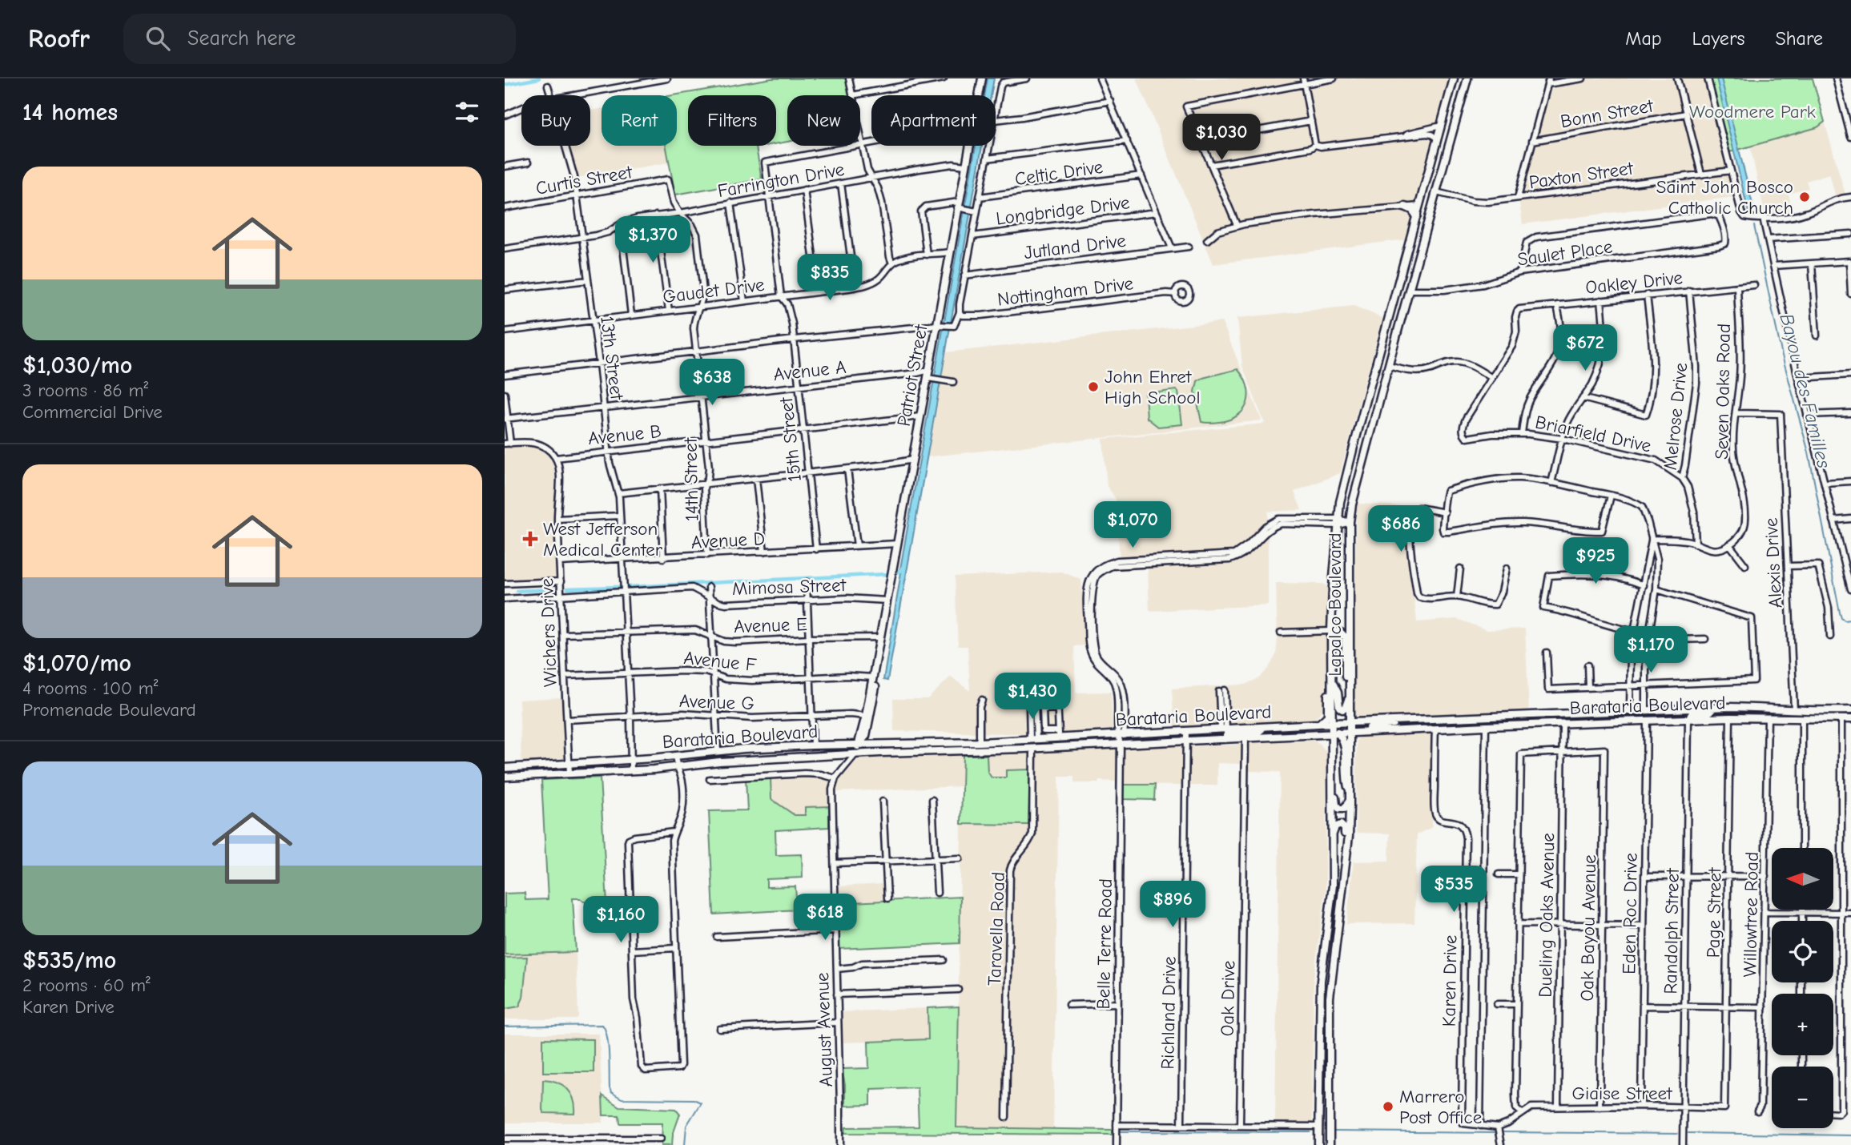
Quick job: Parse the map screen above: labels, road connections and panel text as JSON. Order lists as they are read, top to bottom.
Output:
{
  "streets": {
    "main road": ["Patriot Street", "Lapalco Boulevard", "Barataria Boulevard"],
    "street": [
      "Bonn Street",
      "Celtic Drive",
      "Paxton Street",
      "Curtis Street",
      "Farrington Drive",
      "Longbridge Drive",
      "Jutland Drive",
      "Saulet Place",
      "Oakley Drive",
      "Gaudet Drive",
      "Nottingham Drive",
      "13th Street",
      "Avenue A",
      "Seven Oaks Road",
      "Melrose Drive",
      "Briarfield Drive",
      "Avenue B",
      "15th Street",
      "14th Street",
      "Avenue D",
      "Alexis Drive",
      "Mimosa Street",
      "Avenue E",
      "Wichers Drive",
      "Avenue F",
      "Avenue G",
      "Page Street",
      "Eden Roc Drive",
      "Willowtree Road",
      "Dueling Oaks Avenue",
      "Oak Bayou Avenue",
      "Taravella Road",
      "Randolph Street",
      "Belle Terre Road",
      "Karen Drive",
      "Oak Drive",
      "Richland Drive",
      "August Avenue",
      "Giaise Street"
    ]
  },
  "crossings": [
    ["Paxton Street", "Lapalco Boulevard"],
    ["Curtis Street", "13th Street"],
    ["Curtis Street", "14th Street"],
    ["Farrington Drive", "13th Street"],
    ["Farrington Drive", "Patriot Street"],
    ["Farrington Drive", "15th Street"],
    ["Farrington Drive", "14th Street"],
    ["Saulet Place", "Lapalco Boulevard"],
    ["Oakley Drive", "Seven Oaks Road"],
    ["Oakley Drive", "Melrose Drive"],
    ["Oakley Drive", "Briarfield Drive"],
    ["Gaudet Drive", "13th Street"],
    ["Gaudet Drive", "Patriot Street"],
    ["Gaudet Drive", "15th Street"],
    ["Gaudet Drive", "14th Street"],
    ["13th Street", "Avenue A"],
    ["13th Street", "Avenue B"],
    ["13th Street", "Avenue D"],
    ["13th Street", "Mimosa Street"],
    ["13th Street", "Avenue E"],
    ["13th Street", "Avenue F"],
    ["13th Street", "Avenue G"],
    ["13th Street", "Barataria Boulevard"],
    ["Avenue A", "Patriot Street"],
    ["Avenue A", "15th Street"],
    ["Avenue A", "14th Street"],
    ["Patriot Street", "Avenue B"],
    ["Patriot Street", "Avenue D"],
    ["Patriot Street", "Mimosa Street"],
    ["Patriot Street", "Avenue E"],
    ["Patriot Street", "Avenue F"],
    ["Patriot Street", "Avenue G"],
    ["Patriot Street", "Barataria Boulevard"],
    ["Seven Oaks Road", "Alexis Drive"],
    ["Melrose Drive", "Briarfield Drive"],
    ["Avenue B", "15th Street"],
    ["Avenue B", "14th Street"],
    ["Avenue B", "Wichers Drive"],
    ["15th Street", "Avenue D"],
    ["14th Street", "Avenue D"],
    ["Avenue D", "Wichers Drive"],
    ["Alexis Drive", "Barataria Boulevard"],
    ["Mimosa Street", "Wichers Drive"],
    ["Lapalco Boulevard", "Barataria Boulevard"],
    ["Avenue E", "Wichers Drive"],
    ["Wichers Drive", "Avenue F"],
    ["Wichers Drive", "Avenue G"],
    ["Wichers Drive", "Barataria Boulevard"],
    ["Barataria Boulevard", "Page Street"],
    ["Barataria Boulevard", "Eden Roc Drive"],
    ["Barataria Boulevard", "Willowtree Road"],
    ["Barataria Boulevard", "Dueling Oaks Avenue"],
    ["Barataria Boulevard", "Taravella Road"],
    ["Barataria Boulevard", "Randolph Street"],
    ["Barataria Boulevard", "Belle Terre Road"],
    ["Barataria Boulevard", "Karen Drive"],
    ["Barataria Boulevard", "Oak Drive"],
    ["Barataria Boulevard", "Richland Drive"],
    ["Page Street", "Giaise Street"],
    ["Eden Roc Drive", "Giaise Street"],
    ["Dueling Oaks Avenue", "Oak Bayou Avenue"],
    ["Dueling Oaks Avenue", "Giaise Street"],
    ["Oak Bayou Avenue", "Giaise Street"],
    ["Randolph Street", "Giaise Street"]
  ],
  "water": ["Bayou des Familles"],
  "parks": ["Woodmere Park"],
  "places": {
    "other": ["Saint John Bosco Catholic Church", "John Ehret High School", "Marrero Post Office"],
    "health": ["West Jefferson Medical Center"]
  },
  "north": "left",
  "page": {
    "header": "Roofr",
    "search": "Search here",
    "nav": ["Map", "Layers", "Share"],
    "heading": "14 homes",
    "chip": [
      "Buy",
      "Rent",
      "Filters",
      "New",
      "Apartment"
    ],
    "price": [
      "$1,030",
      "$1,370",
      "$835",
      "$672",
      "$638",
      "$1,070",
      "$686",
      "$925",
      "$1,170",
      "$1,430",
      "$535",
      "$896",
      "$618",
      "$1,160"
    ],
    "list": [
      {
        "name": "$1,030/mo",
        "note": "3 rooms · 86 m² · Commercial Drive"
      },
      {
        "name": "$1,070/mo",
        "note": "4 rooms · 100 m² · Promenade Boulevard"
      },
      {
        "name": "$535/mo",
        "note": "2 rooms · 60 m² · Karen Drive"
      }
    ],
    "map_buttons": ["+", "−"]
  }
}
